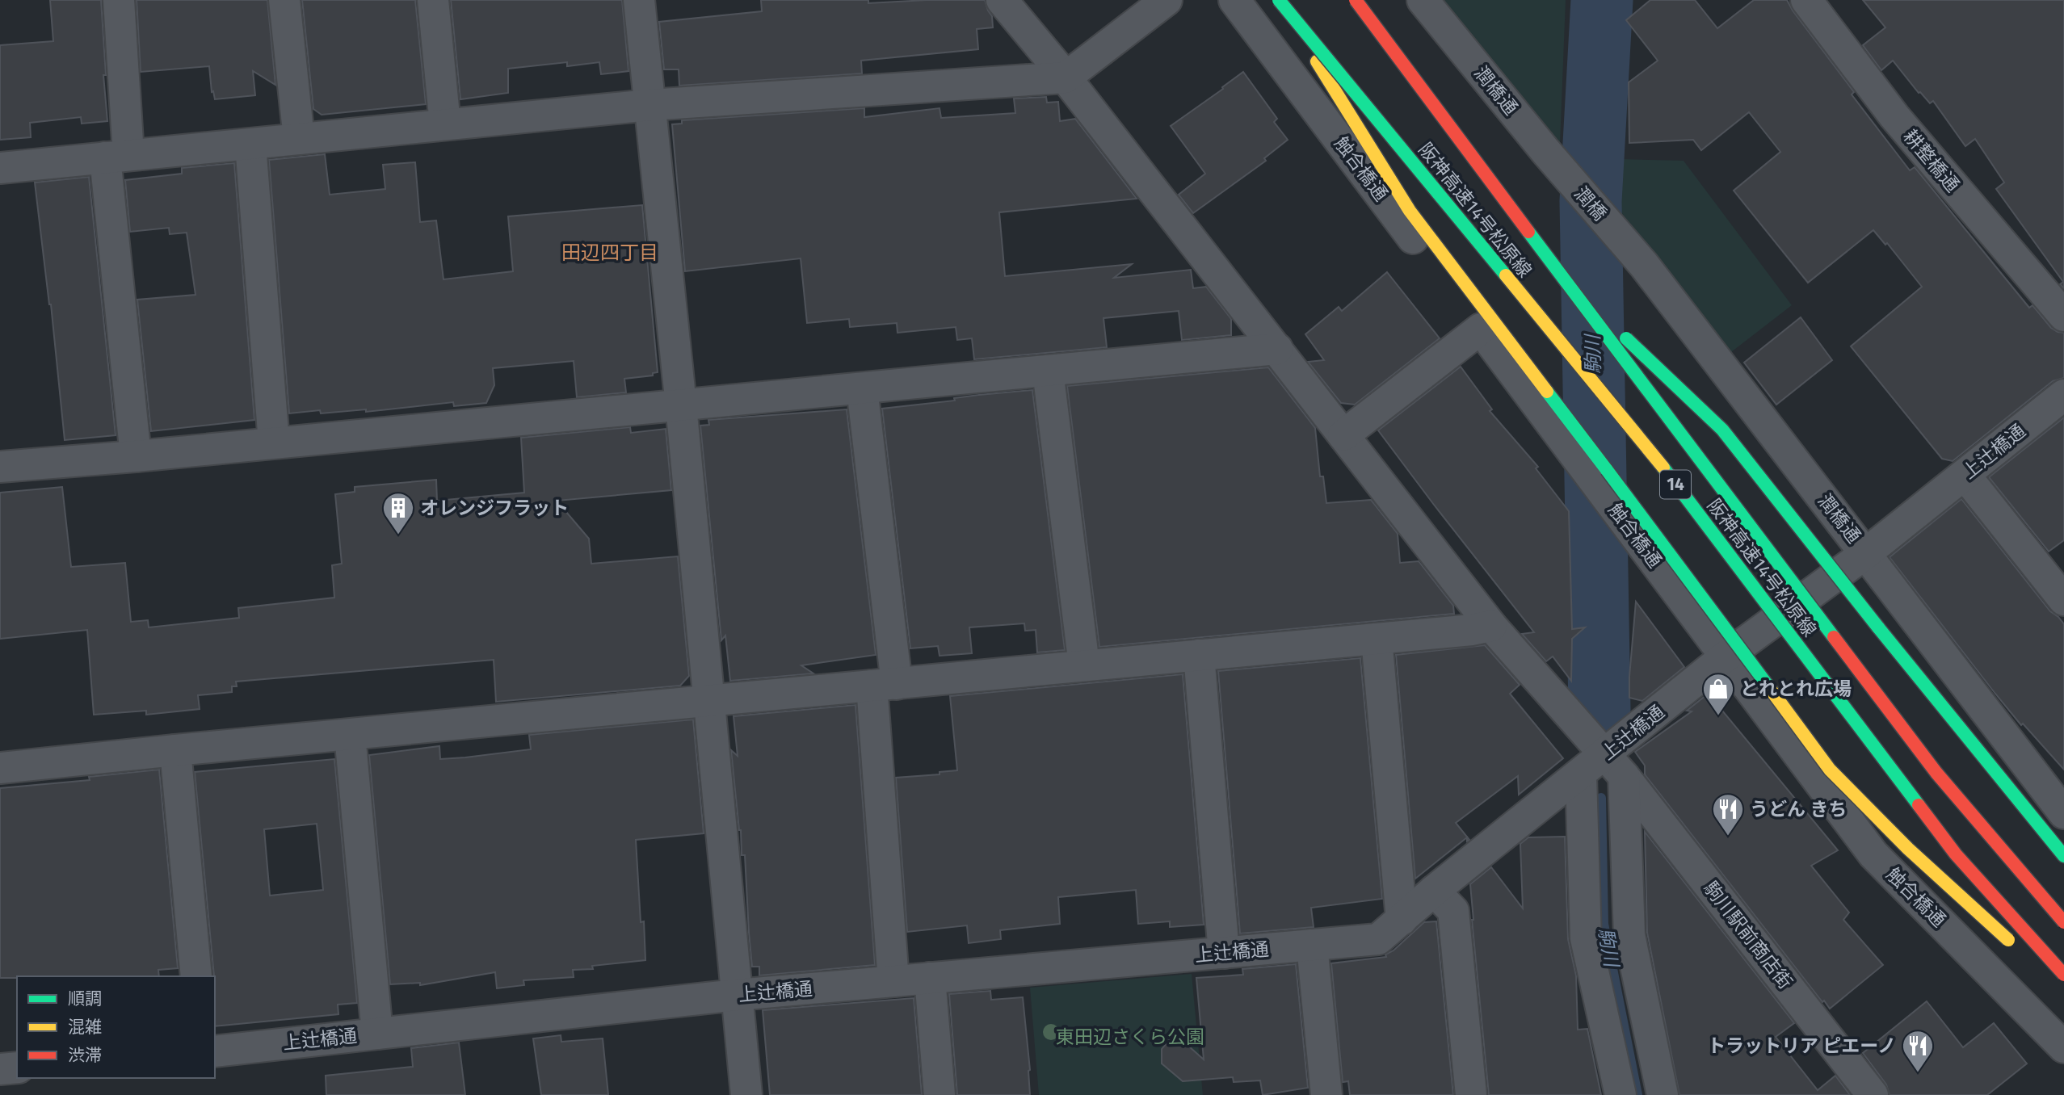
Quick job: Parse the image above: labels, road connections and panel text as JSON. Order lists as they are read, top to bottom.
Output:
{
  "streets": {
    "highway": ["阪神高速14号松原線", "14"],
    "street": [
      "潤橋通",
      "耕整橋通",
      "触合橋通",
      "潤橋",
      "上辻橋通",
      "駒川駅前商店街"
    ]
  },
  "crossings": [
    ["潤橋通", "潤橋"],
    ["潤橋通", "上辻橋通"],
    ["触合橋通", "上辻橋通"],
    ["上辻橋通", "駒川駅前商店街"]
  ],
  "districts": ["田辺四丁目"],
  "water": ["駒川"],
  "parks": ["東田辺さくら公園"],
  "places": {
    "building": ["オレンジフラット"],
    "shop": ["とれとれ広場"],
    "restaurant": ["うどん きち", "トラットリア ピエーノ"]
  },
  "legend": ["順調", "混雑", "渋滞"]
}
